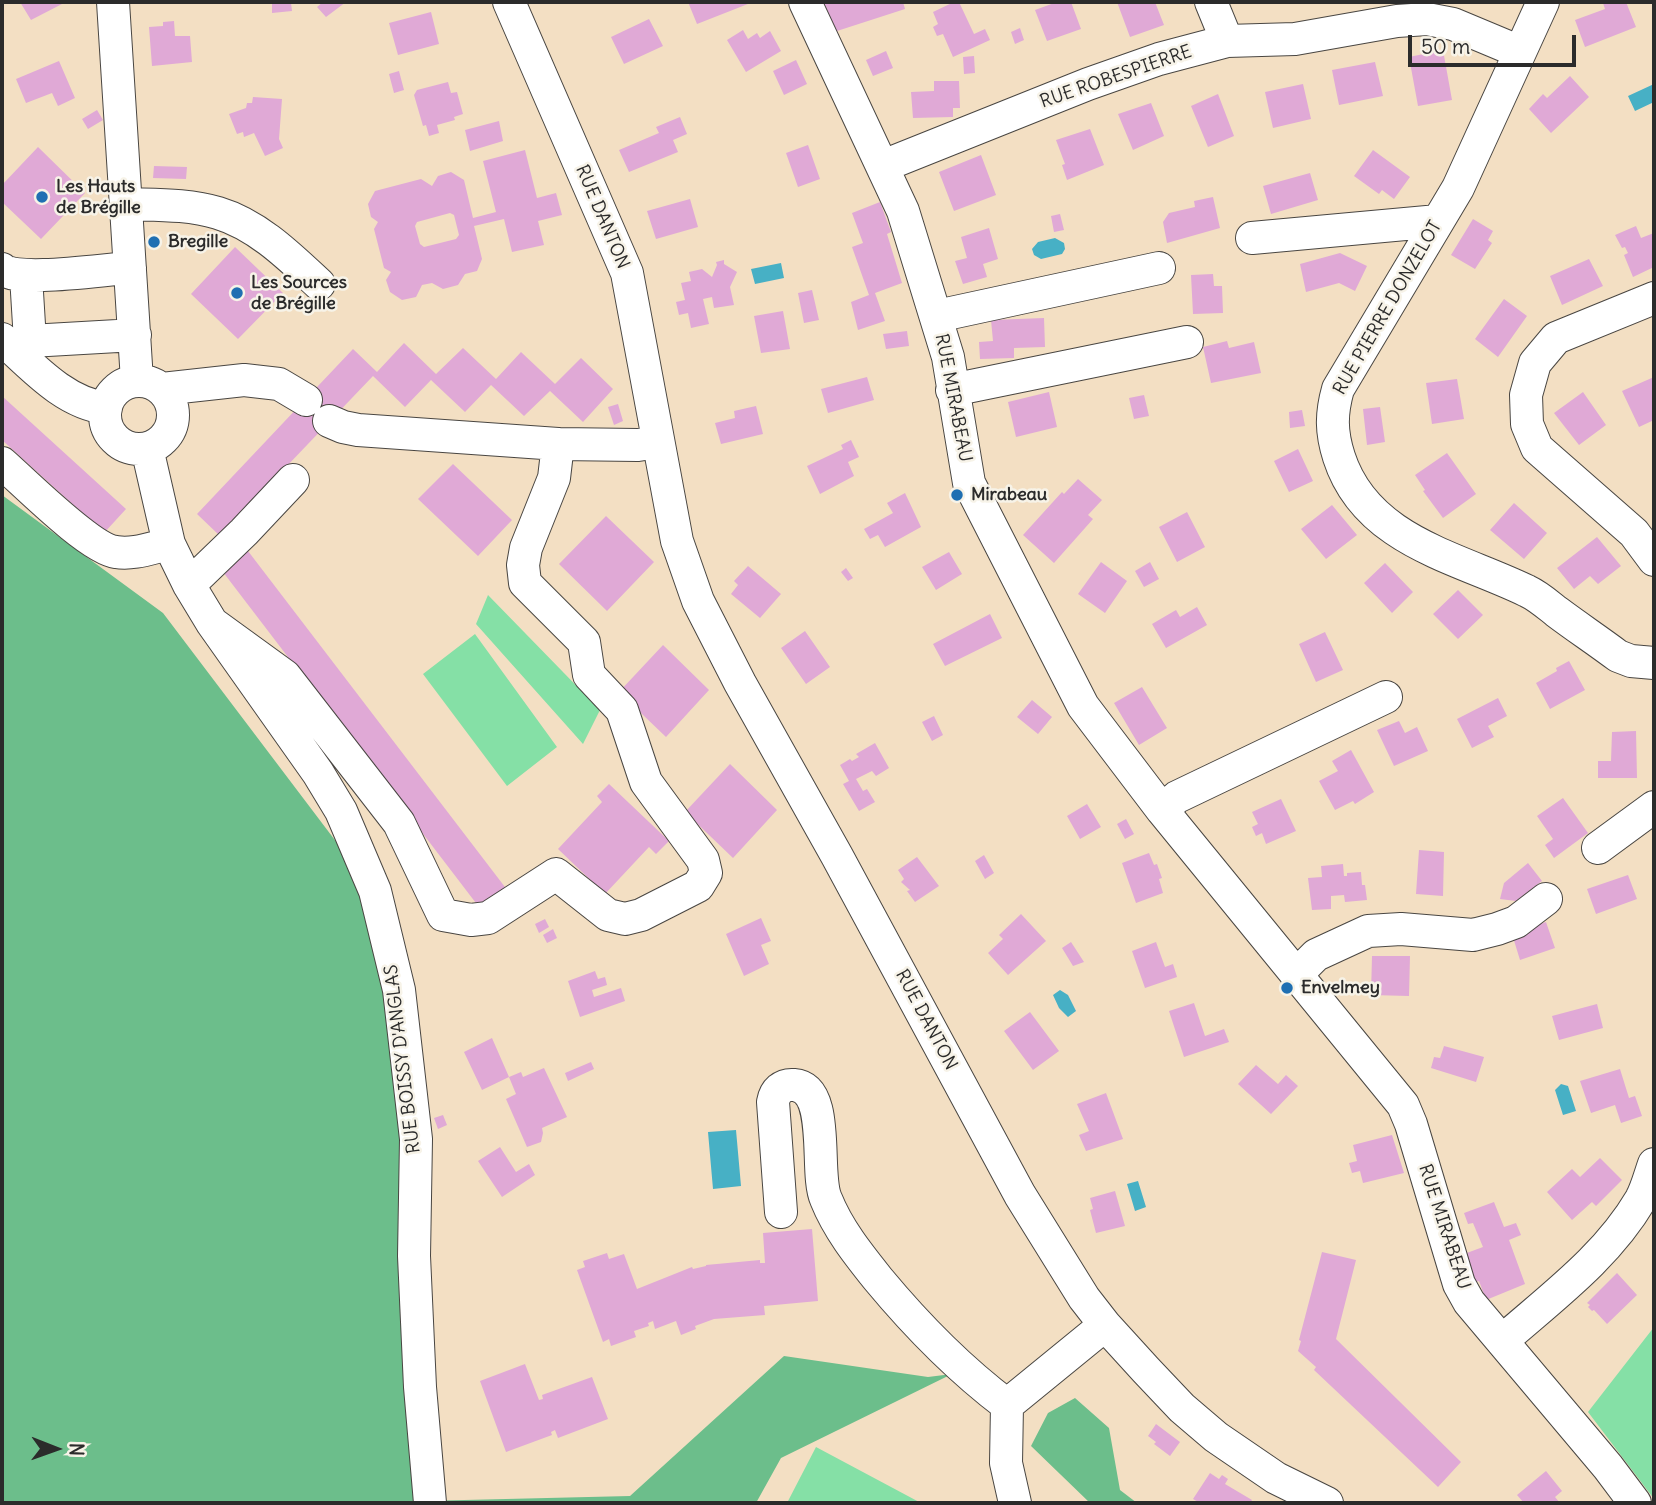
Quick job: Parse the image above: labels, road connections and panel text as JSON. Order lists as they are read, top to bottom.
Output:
{
  "streets": {
    "street": [
      "RUE ROBESPIERRE",
      "RUE DANTON",
      "RUE PIERRE DONZELOT",
      "RUE MIRABEAU",
      "RUE BOISSY D'ANGLAS"
    ]
  },
  "crossings": [
    ["RUE ROBESPIERRE", "RUE PIERRE DONZELOT"],
    ["RUE ROBESPIERRE", "RUE MIRABEAU"]
  ],
  "places": [
    "Les Hauts de Brégille",
    "Bregille",
    "Les Sources de Brégille",
    "Mirabeau",
    "Envelmey"
  ],
  "scale_bar": "50 m",
  "north": "right"
}
